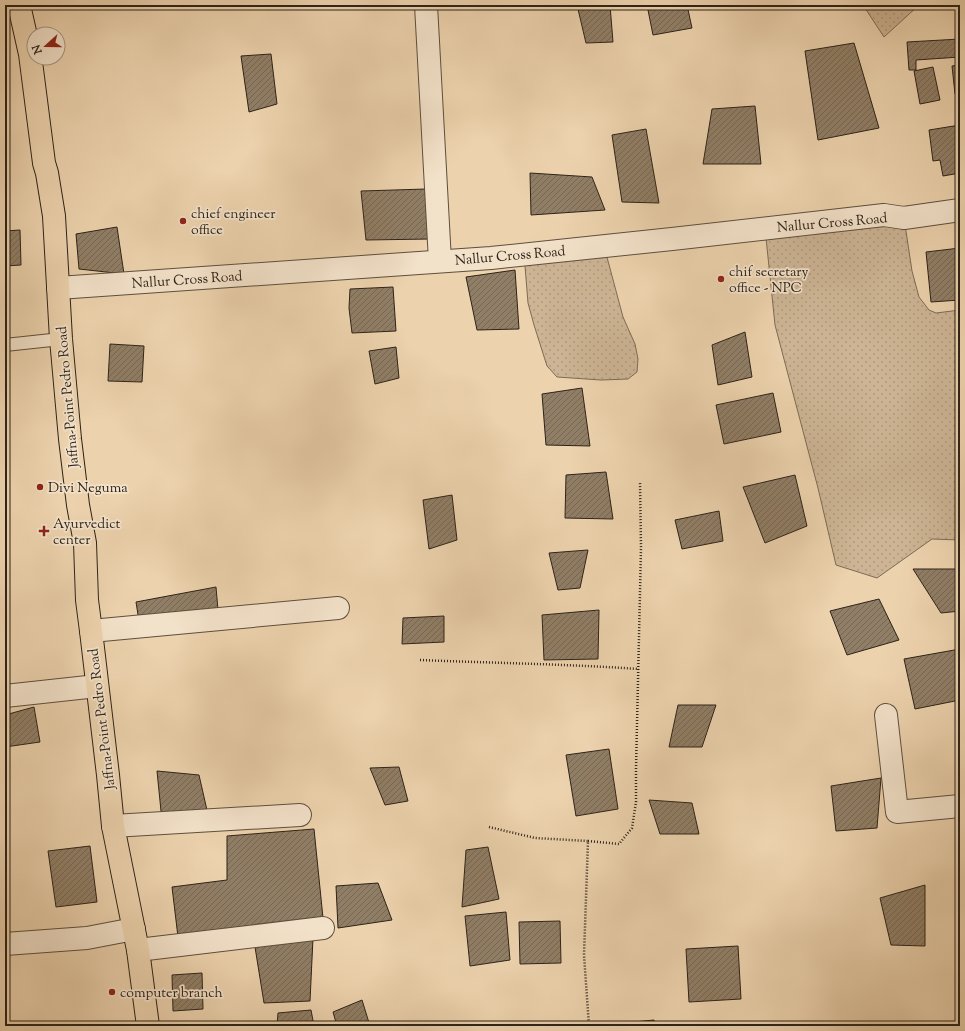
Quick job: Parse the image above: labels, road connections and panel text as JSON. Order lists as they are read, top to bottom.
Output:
{
  "streets": {
    "main road": ["Jaffna-Point Pedro Road"],
    "street": ["Nallur Cross Road"]
  },
  "crossings": [
    ["Nallur Cross Road", "Jaffna-Point Pedro Road"]
  ],
  "places": {
    "other": [
      "chief engineer office",
      "chif secretary office - NPC",
      "Divi Neguma",
      "computer branch"
    ],
    "health": ["Ayurvedict center"]
  },
  "north": "left"
}
